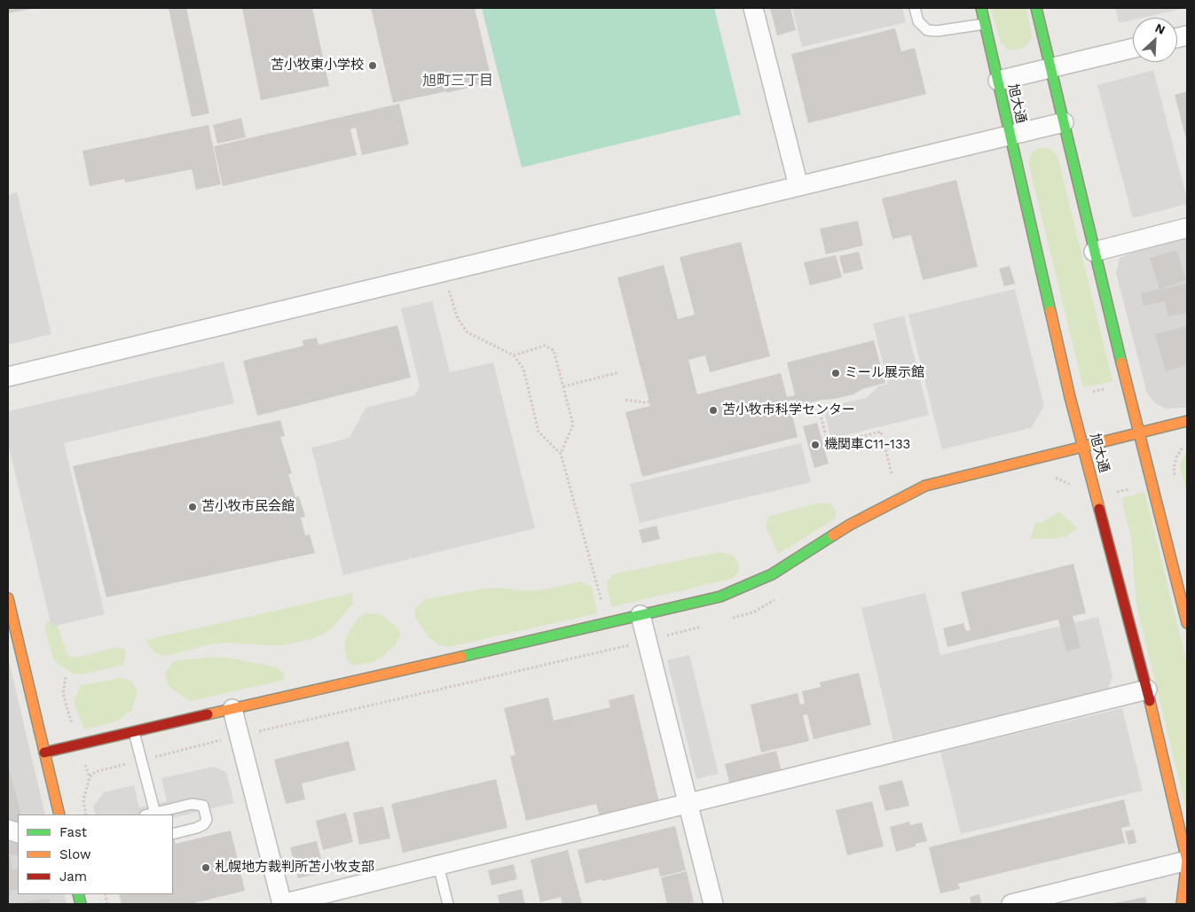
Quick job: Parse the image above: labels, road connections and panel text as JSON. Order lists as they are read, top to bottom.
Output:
{
  "streets": {
    "street": ["旭大通"]
  },
  "districts": ["旭町三丁目"],
  "places": [
    "苫小牧東小学校",
    "ミール展示館",
    "苫小牧市科学センター",
    "機関車C11-133",
    "苫小牧市民会館",
    "札幌地方裁判所苫小牧支部"
  ],
  "legend": ["Fast", "Slow", "Jam"],
  "north": "top right"
}
